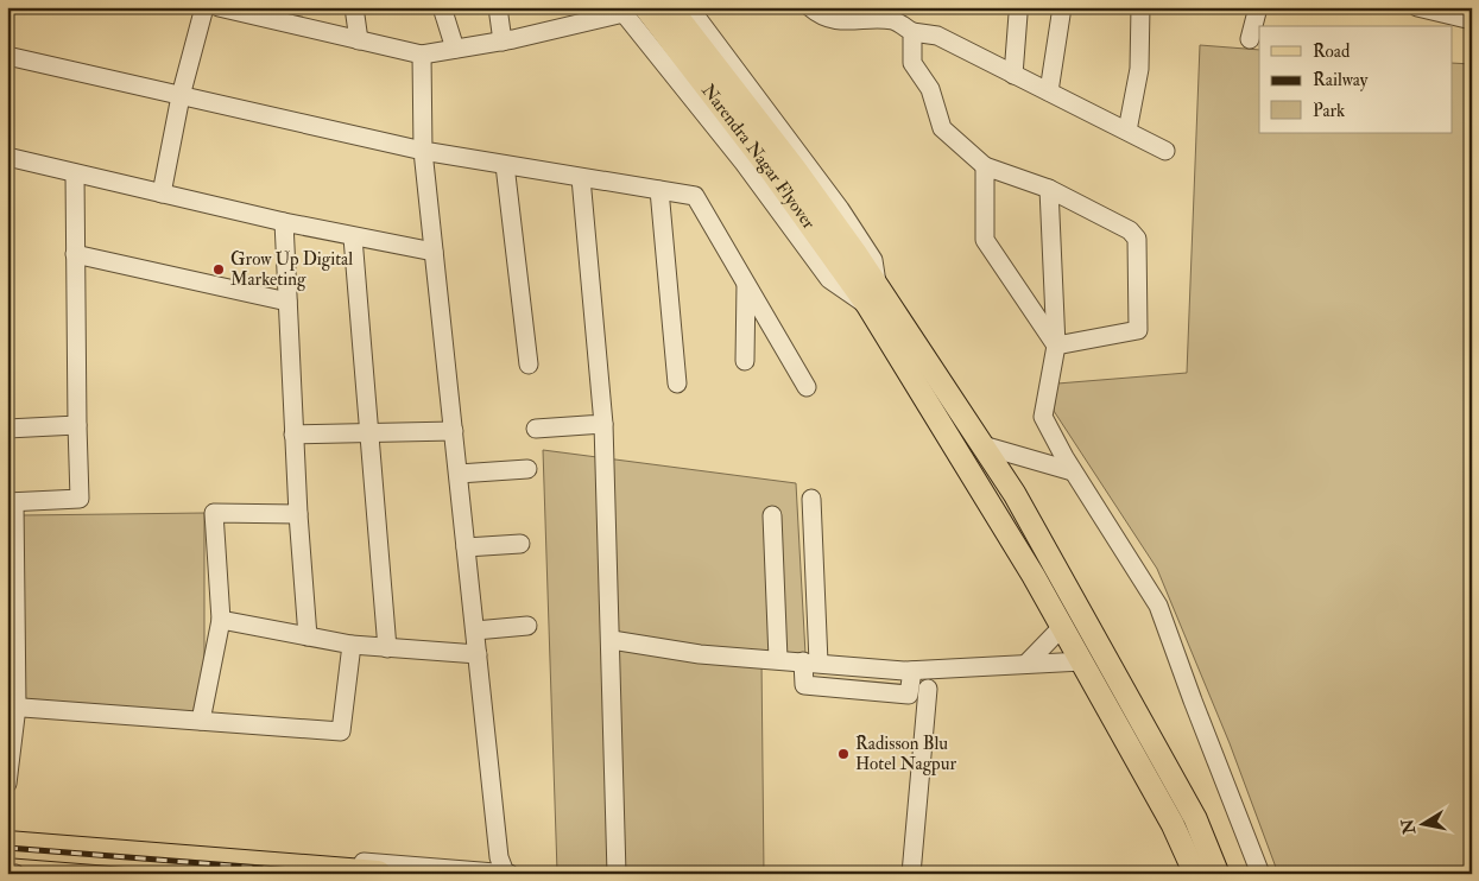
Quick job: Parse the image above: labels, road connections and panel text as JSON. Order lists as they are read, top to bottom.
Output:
{
  "streets": {
    "main road": ["Narendra Nagar Flyover"]
  },
  "places": ["Grow Up Digital Marketing", "Radisson Blu Hotel Nagpur"],
  "legend": ["Road", "Railway", "Park"],
  "north": "left"
}
